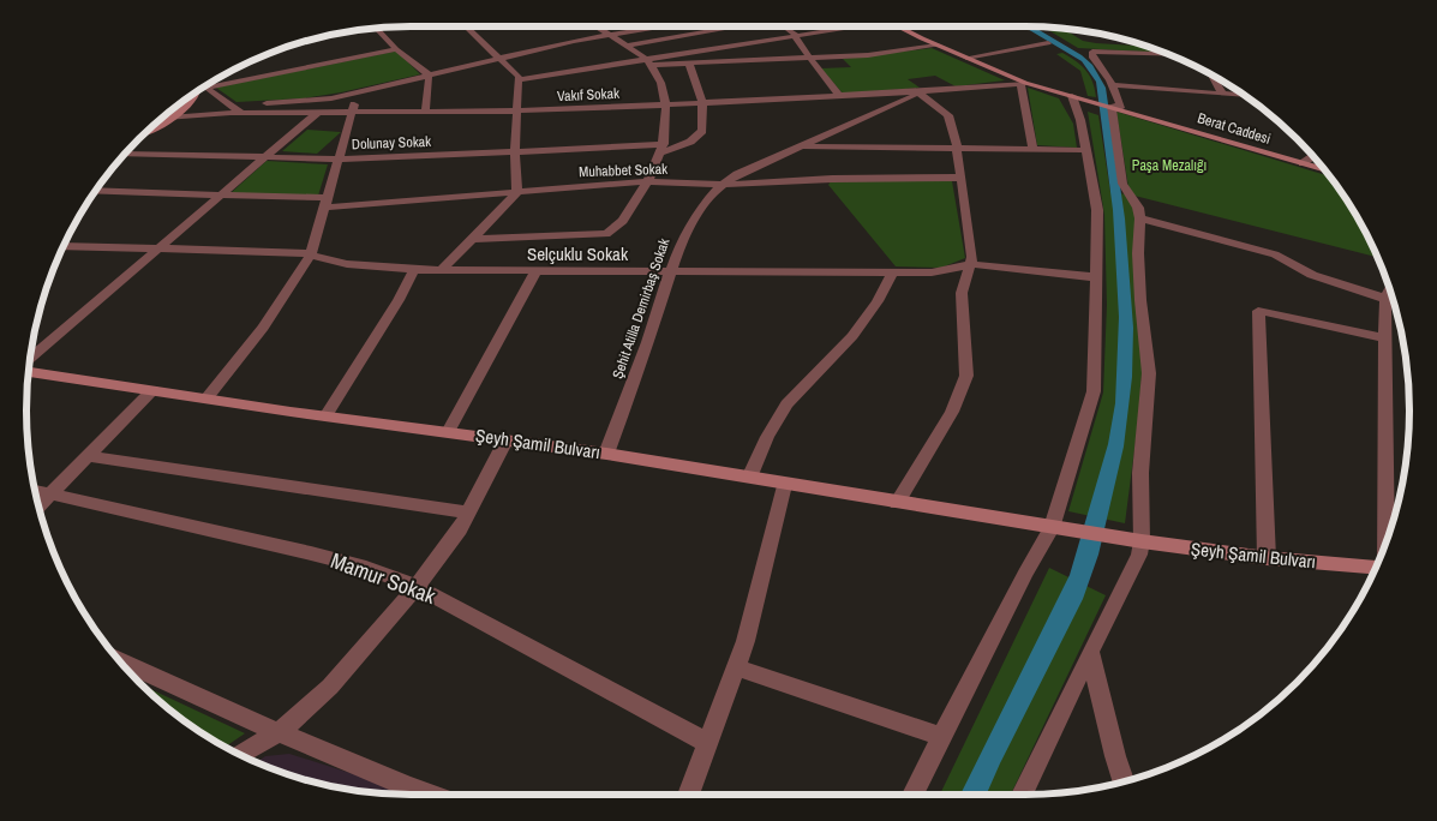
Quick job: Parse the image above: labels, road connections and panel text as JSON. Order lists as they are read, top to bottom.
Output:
{
  "streets": {
    "main road": ["Berat Caddesi", "Şeyh Şamil Bulvarı"],
    "street": [
      "Vakıf Sokak",
      "Dolunay Sokak",
      "Muhabbet Sokak",
      "Selçuklu Sokak",
      "Şehit Atilla Demirbaş Sokak",
      "Mamur Sokak"
    ]
  },
  "crossings": [
    ["Vakıf Sokak", "Dolunay Sokak"],
    ["Vakıf Sokak", "Şehit Atilla Demirbaş Sokak"],
    ["Muhabbet Sokak", "Şehit Atilla Demirbaş Sokak"],
    ["Selçuklu Sokak", "Şehit Atilla Demirbaş Sokak"],
    ["Şehit Atilla Demirbaş Sokak", "Şeyh Şamil Bulvarı"]
  ],
  "parks": ["Paşa Mezalığı"]
}
